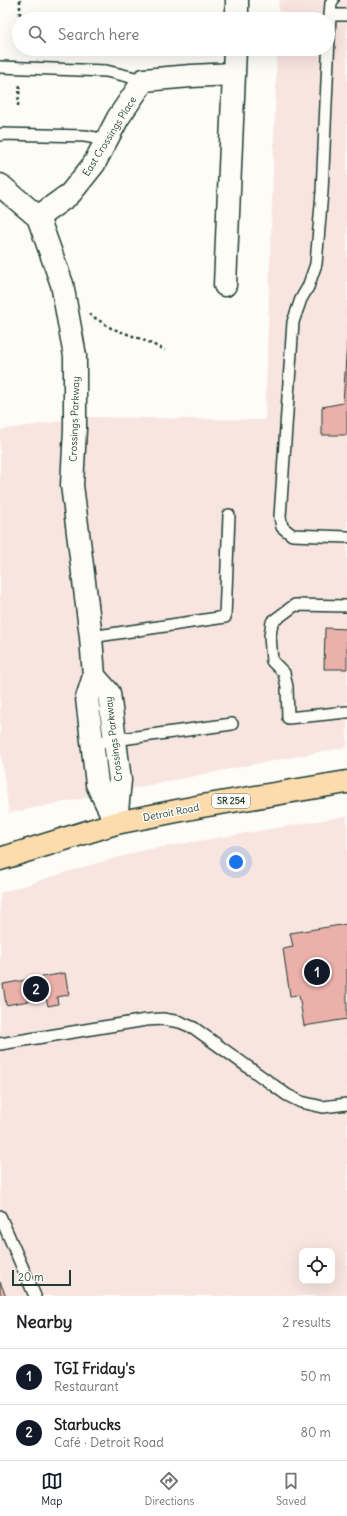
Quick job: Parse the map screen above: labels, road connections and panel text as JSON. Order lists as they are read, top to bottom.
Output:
{
  "streets": {
    "main road": ["SR 254", "Detroit Road"],
    "street": ["East Crossings Place", "Crossings Parkway"]
  },
  "crossings": [
    ["East Crossings Place", "Crossings Parkway"],
    ["Crossings Parkway", "Detroit Road"]
  ],
  "scale_bar": "20 m",
  "page": {
    "search": "Search here",
    "pins": ["1", "2"],
    "scale": "20 m",
    "heading": ["Nearby", "2 results"],
    "list": [
      {
        "mark": "1",
        "name": "TGI Friday's",
        "note": "Restaurant",
        "value": "50 m"
      },
      {
        "mark": "2",
        "name": "Starbucks",
        "note": "Café · Detroit Road",
        "value": "80 m"
      }
    ],
    "nav": ["Map", "Directions", "Saved"]
  }
}
